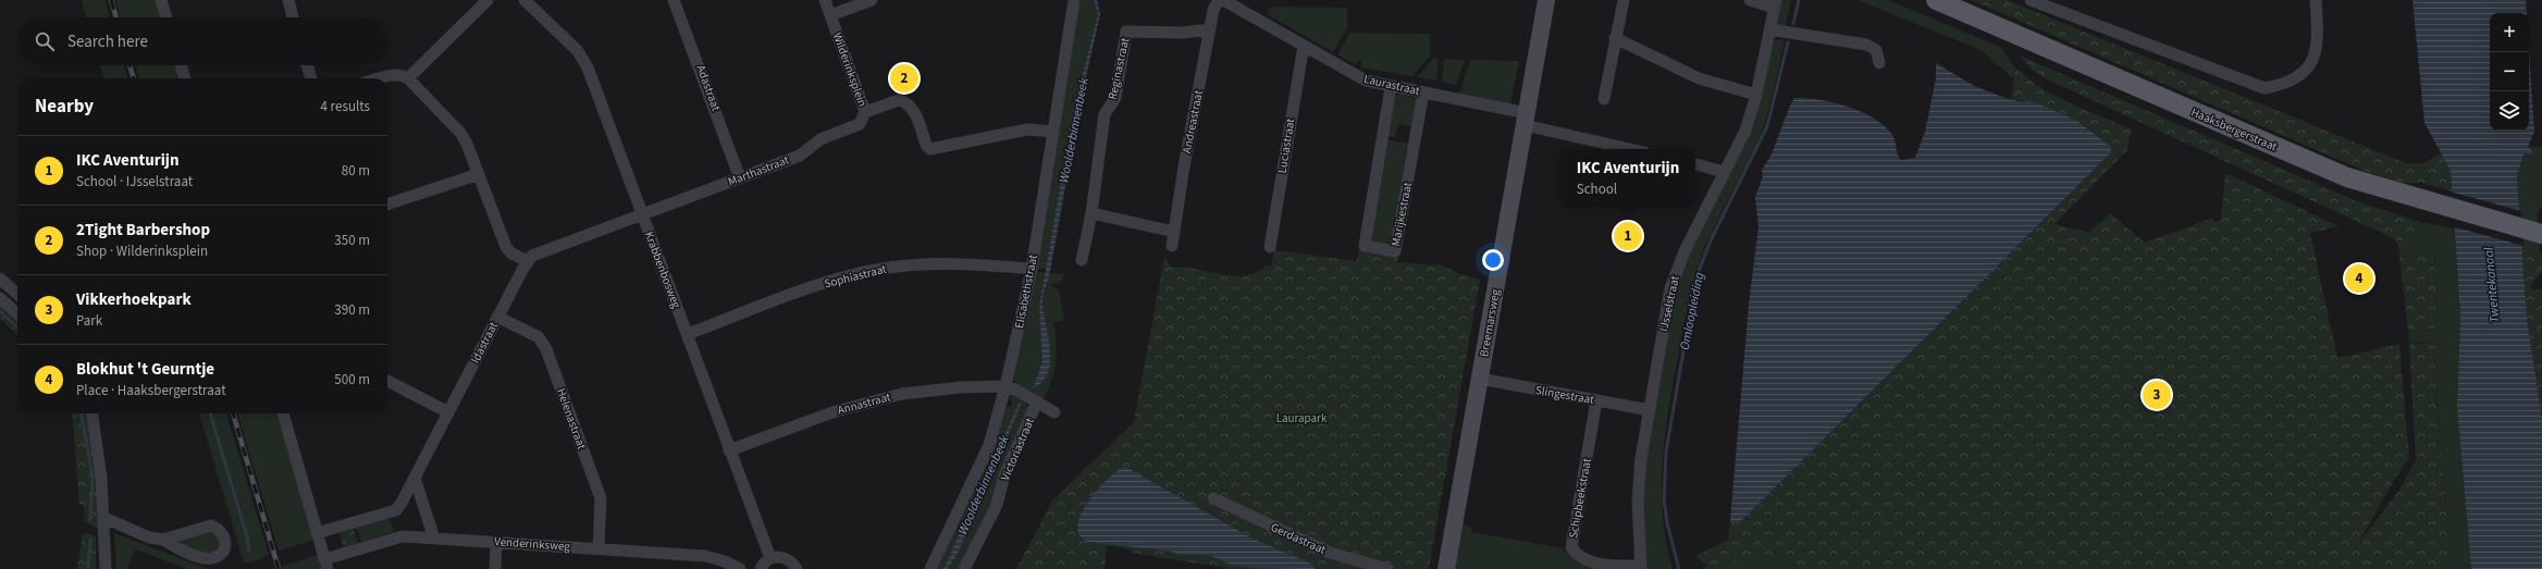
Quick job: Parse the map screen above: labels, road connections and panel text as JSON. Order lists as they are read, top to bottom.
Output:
{
  "streets": {
    "main road": ["Haaksbergerstraat"],
    "street": [
      "Reginastraat",
      "Wilderinksplein",
      "Laurastraat",
      "Adastraat",
      "Andreastraat",
      "Luciastraat",
      "Marthastraat",
      "Marijkestraat",
      "Krabbenbosweg",
      "Sophiastraat",
      "Elisabethstraat",
      "IJsselstraat",
      "Breemarsweg",
      "Idastraat",
      "Slingestraat",
      "Annastraat",
      "Helenastraat",
      "Victoriastraat",
      "Schipbeekstraat",
      "Gerdastraat",
      "Venderinksweg"
    ]
  },
  "crossings": [
    ["Reginastraat", "Andreastraat"],
    ["Wilderinksplein", "Marthastraat"],
    ["Wilderinksplein", "Elisabethstraat"],
    ["Laurastraat", "Luciastraat"],
    ["Laurastraat", "Marijkestraat"],
    ["Laurastraat", "Breemarsweg"],
    ["Adastraat", "Marthastraat"],
    ["Marthastraat", "Krabbenbosweg"],
    ["Marthastraat", "Idastraat"],
    ["Krabbenbosweg", "Sophiastraat"],
    ["Krabbenbosweg", "Idastraat"],
    ["Krabbenbosweg", "Annastraat"],
    ["Sophiastraat", "Elisabethstraat"],
    ["Elisabethstraat", "Annastraat"],
    ["Elisabethstraat", "Victoriastraat"],
    ["IJsselstraat", "Slingestraat"],
    ["IJsselstraat", "Schipbeekstraat"],
    ["Breemarsweg", "Slingestraat"],
    ["Idastraat", "Helenastraat"],
    ["Slingestraat", "Schipbeekstraat"],
    ["Annastraat", "Victoriastraat"],
    ["Helenastraat", "Venderinksweg"]
  ],
  "water": ["Woolderbinnenbeek", "Twentekanaal", "Omloopleiding"],
  "parks": ["Laurapark"],
  "page": {
    "map_buttons": ["+", "−"],
    "search": "Search here",
    "pins": [
      "2",
      "1",
      "4",
      "3"
    ],
    "heading": ["Nearby", "4 results"],
    "list": [
      {
        "mark": "1",
        "name": "IKC Aventurijn",
        "note": "School · IJsselstraat",
        "value": "80 m"
      },
      {
        "mark": "2",
        "name": "2Tight Barbershop",
        "note": "Shop · Wilderinksplein",
        "value": "350 m"
      },
      {
        "mark": "3",
        "name": "Vikkerhoekpark",
        "note": "Park",
        "value": "390 m"
      },
      {
        "mark": "4",
        "name": "Blokhut 't Geurntje",
        "note": "Place · Haaksbergerstraat",
        "value": "500 m"
      }
    ],
    "popup": ["IKC Aventurijn", "School"]
  }
}
